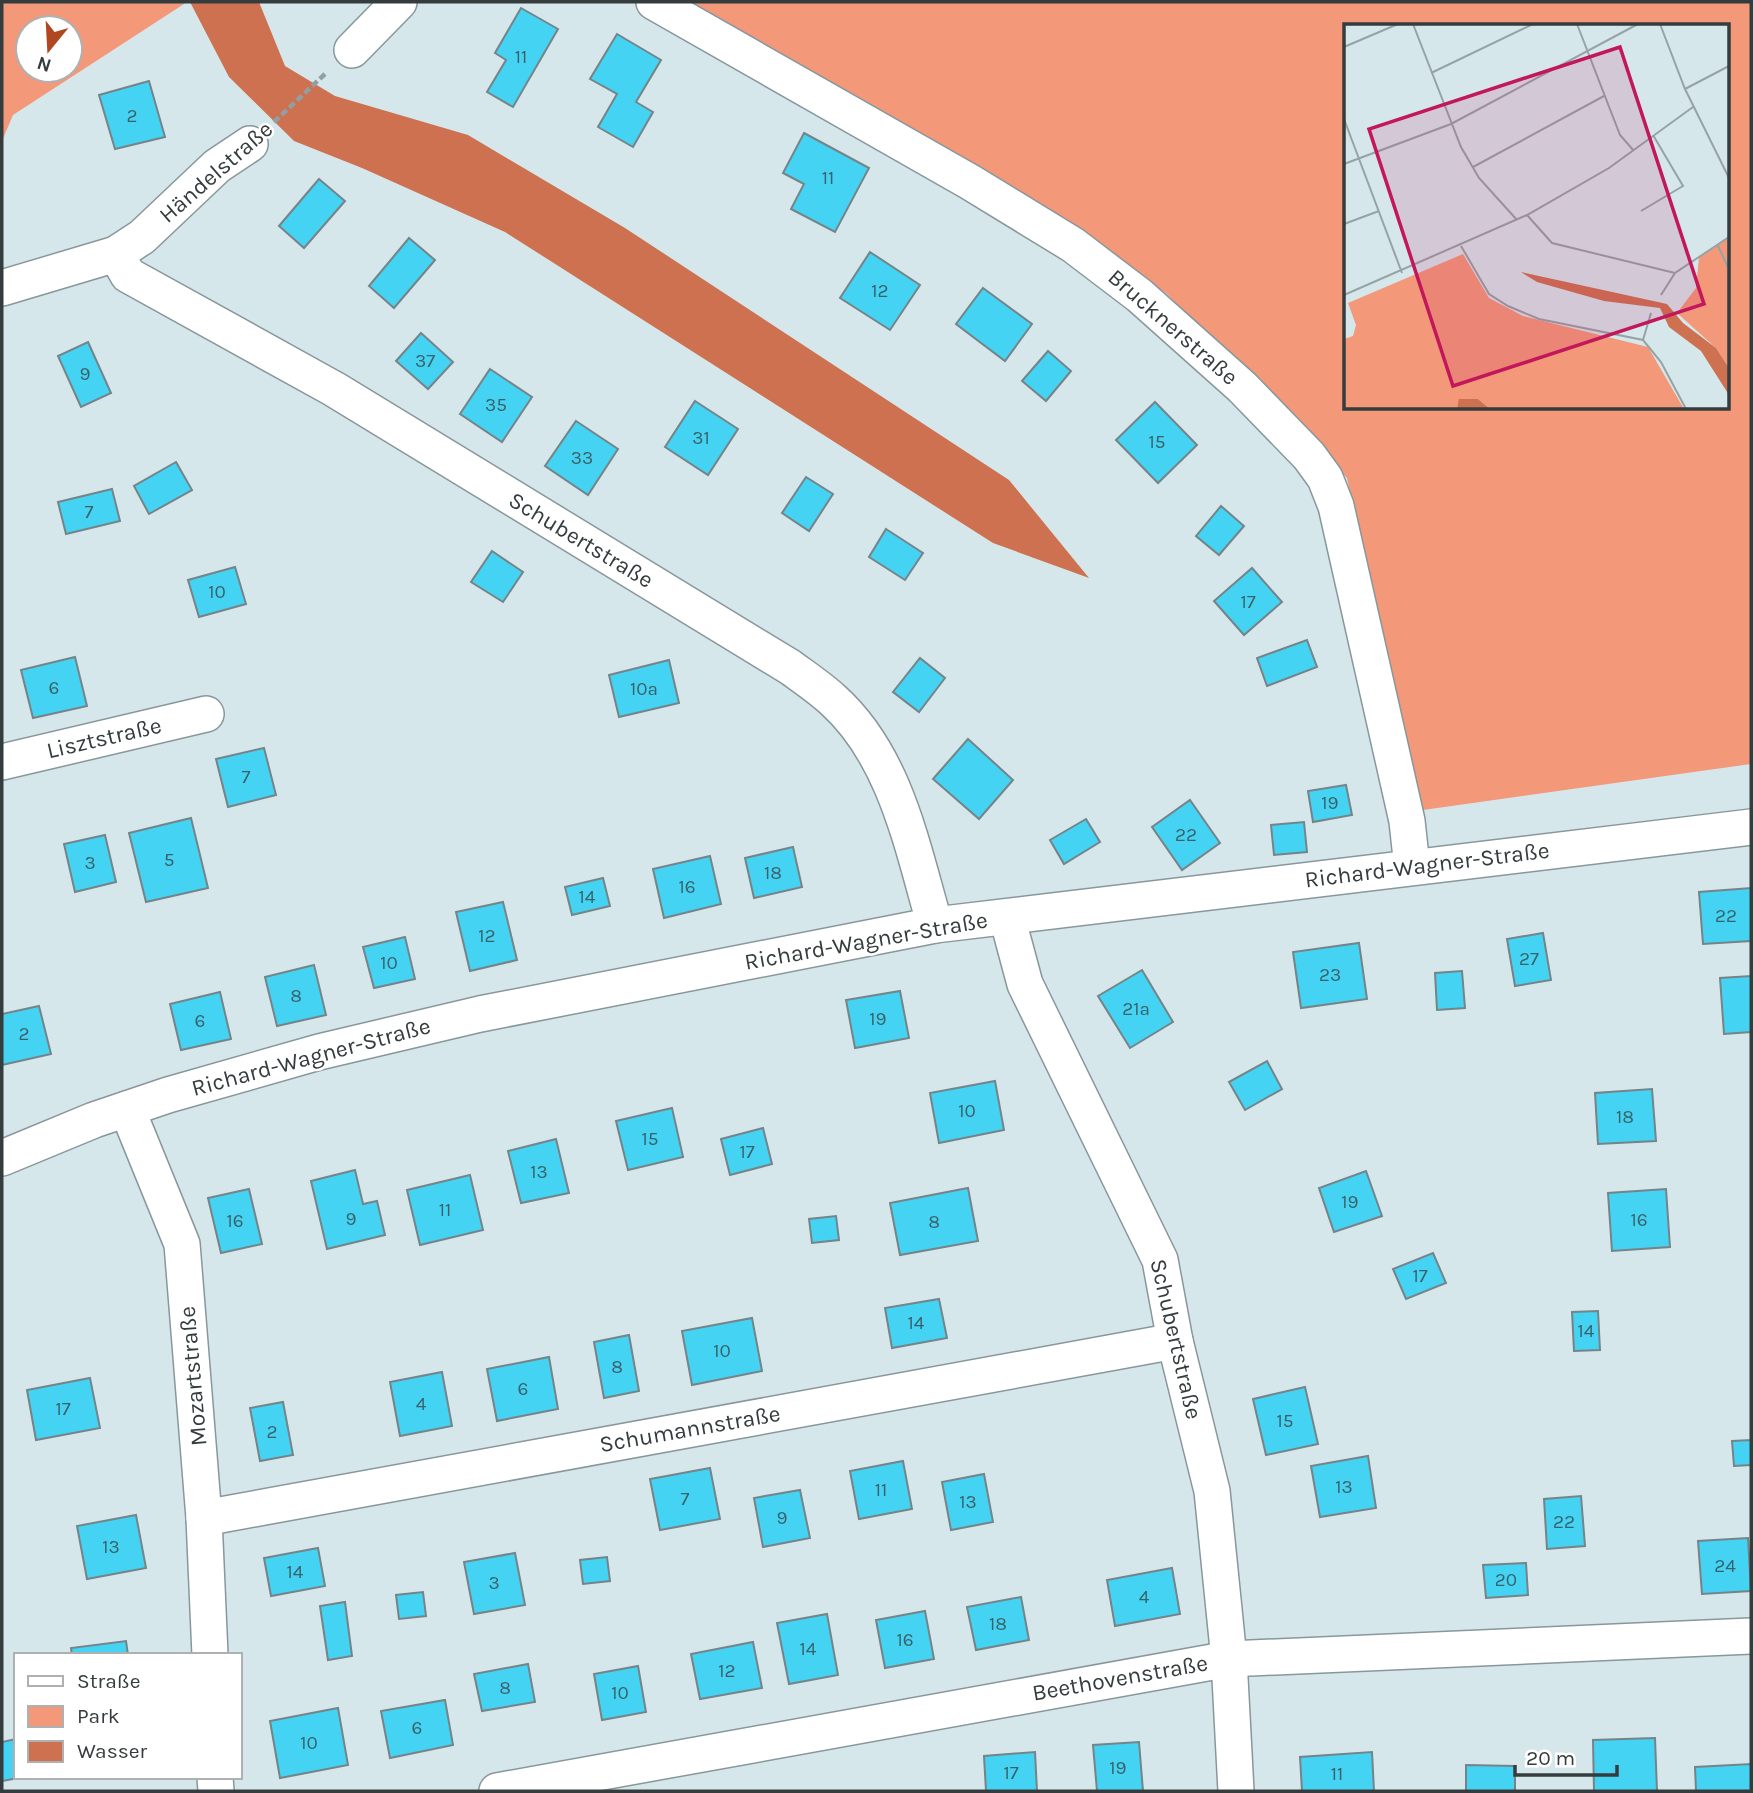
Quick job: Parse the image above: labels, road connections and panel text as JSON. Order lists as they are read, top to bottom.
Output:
{
  "streets": {
    "street": [
      "Händelstraße",
      "Brucknerstraße",
      "Schubertstraße",
      "Lisztstraße",
      "Richard-Wagner-Straße",
      "Mozartstraße",
      "Schumannstraße",
      "Beethovenstraße"
    ]
  },
  "crossings": [
    ["Händelstraße", "Schubertstraße"],
    ["Brucknerstraße", "Richard-Wagner-Straße"],
    ["Schubertstraße", "Richard-Wagner-Straße"],
    ["Schubertstraße", "Schumannstraße"],
    ["Schubertstraße", "Beethovenstraße"],
    ["Richard-Wagner-Straße", "Mozartstraße"],
    ["Mozartstraße", "Schumannstraße"]
  ],
  "house_numbers": [
    "11",
    "2",
    "11",
    "12",
    "37",
    "9",
    "35",
    "31",
    "15",
    "33",
    "7",
    "10",
    "17",
    "6",
    "10a",
    "7",
    "19",
    "22",
    "5",
    "3",
    "18",
    "16",
    "14",
    "22",
    "12",
    "27",
    "10",
    "23",
    "8",
    "21a",
    "19",
    "6",
    "2",
    "10",
    "18",
    "15",
    "17",
    "13",
    "19",
    "11",
    "9",
    "16",
    "16",
    "8",
    "17",
    "14",
    "14",
    "10",
    "8",
    "6",
    "4",
    "17",
    "15",
    "2",
    "13",
    "11",
    "7",
    "13",
    "9",
    "22",
    "13",
    "24",
    "14",
    "20",
    "3",
    "4",
    "18",
    "16",
    "14",
    "12",
    "8",
    "10",
    "6",
    "10",
    "19",
    "17",
    "11"
  ],
  "legend": ["Straße", "Park", "Wasser"],
  "scale_bar": "20 m",
  "north": "bottom"
}
